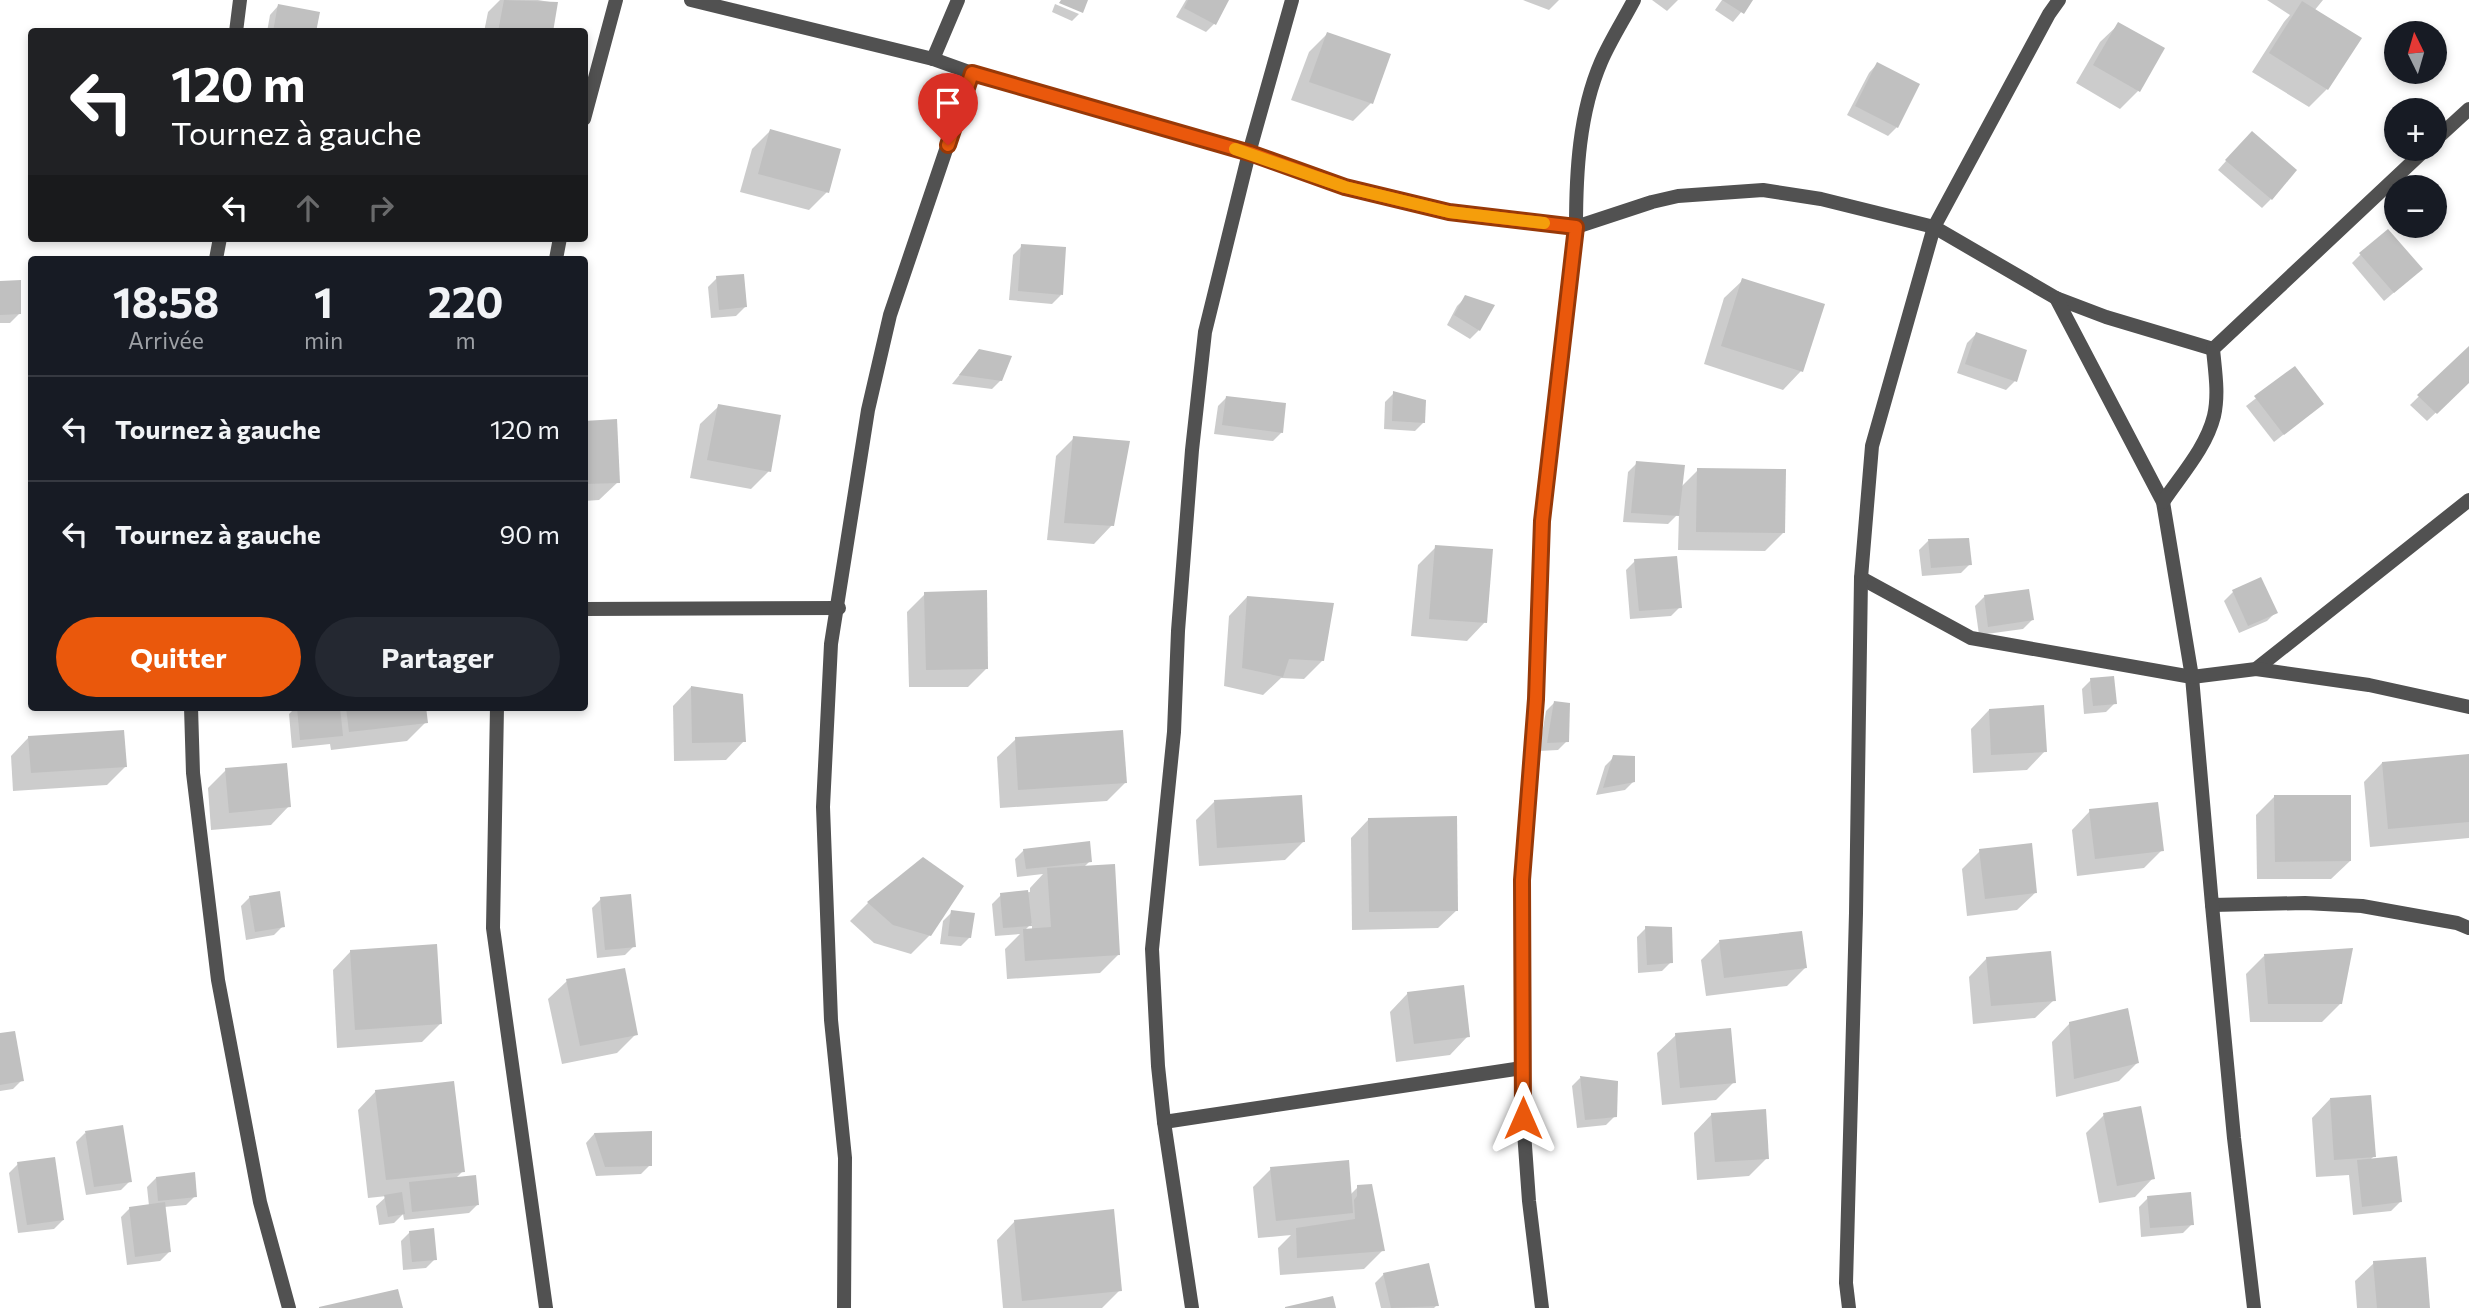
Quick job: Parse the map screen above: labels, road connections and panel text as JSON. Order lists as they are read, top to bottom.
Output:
{
  "north": "top",
  "page": {
    "map_buttons": ["+", "−"],
    "turn": ["120 m", "Tournez à gauche"],
    "eta": [
      "18:58",
      "Arrivée",
      "1",
      "min",
      "220",
      "m"
    ],
    "list": [
      {
        "name": "Tournez à gauche",
        "value": "120 m"
      },
      {
        "name": "Tournez à gauche",
        "value": "90 m"
      }
    ],
    "buttons": ["Quitter", "Partager"]
  }
}
